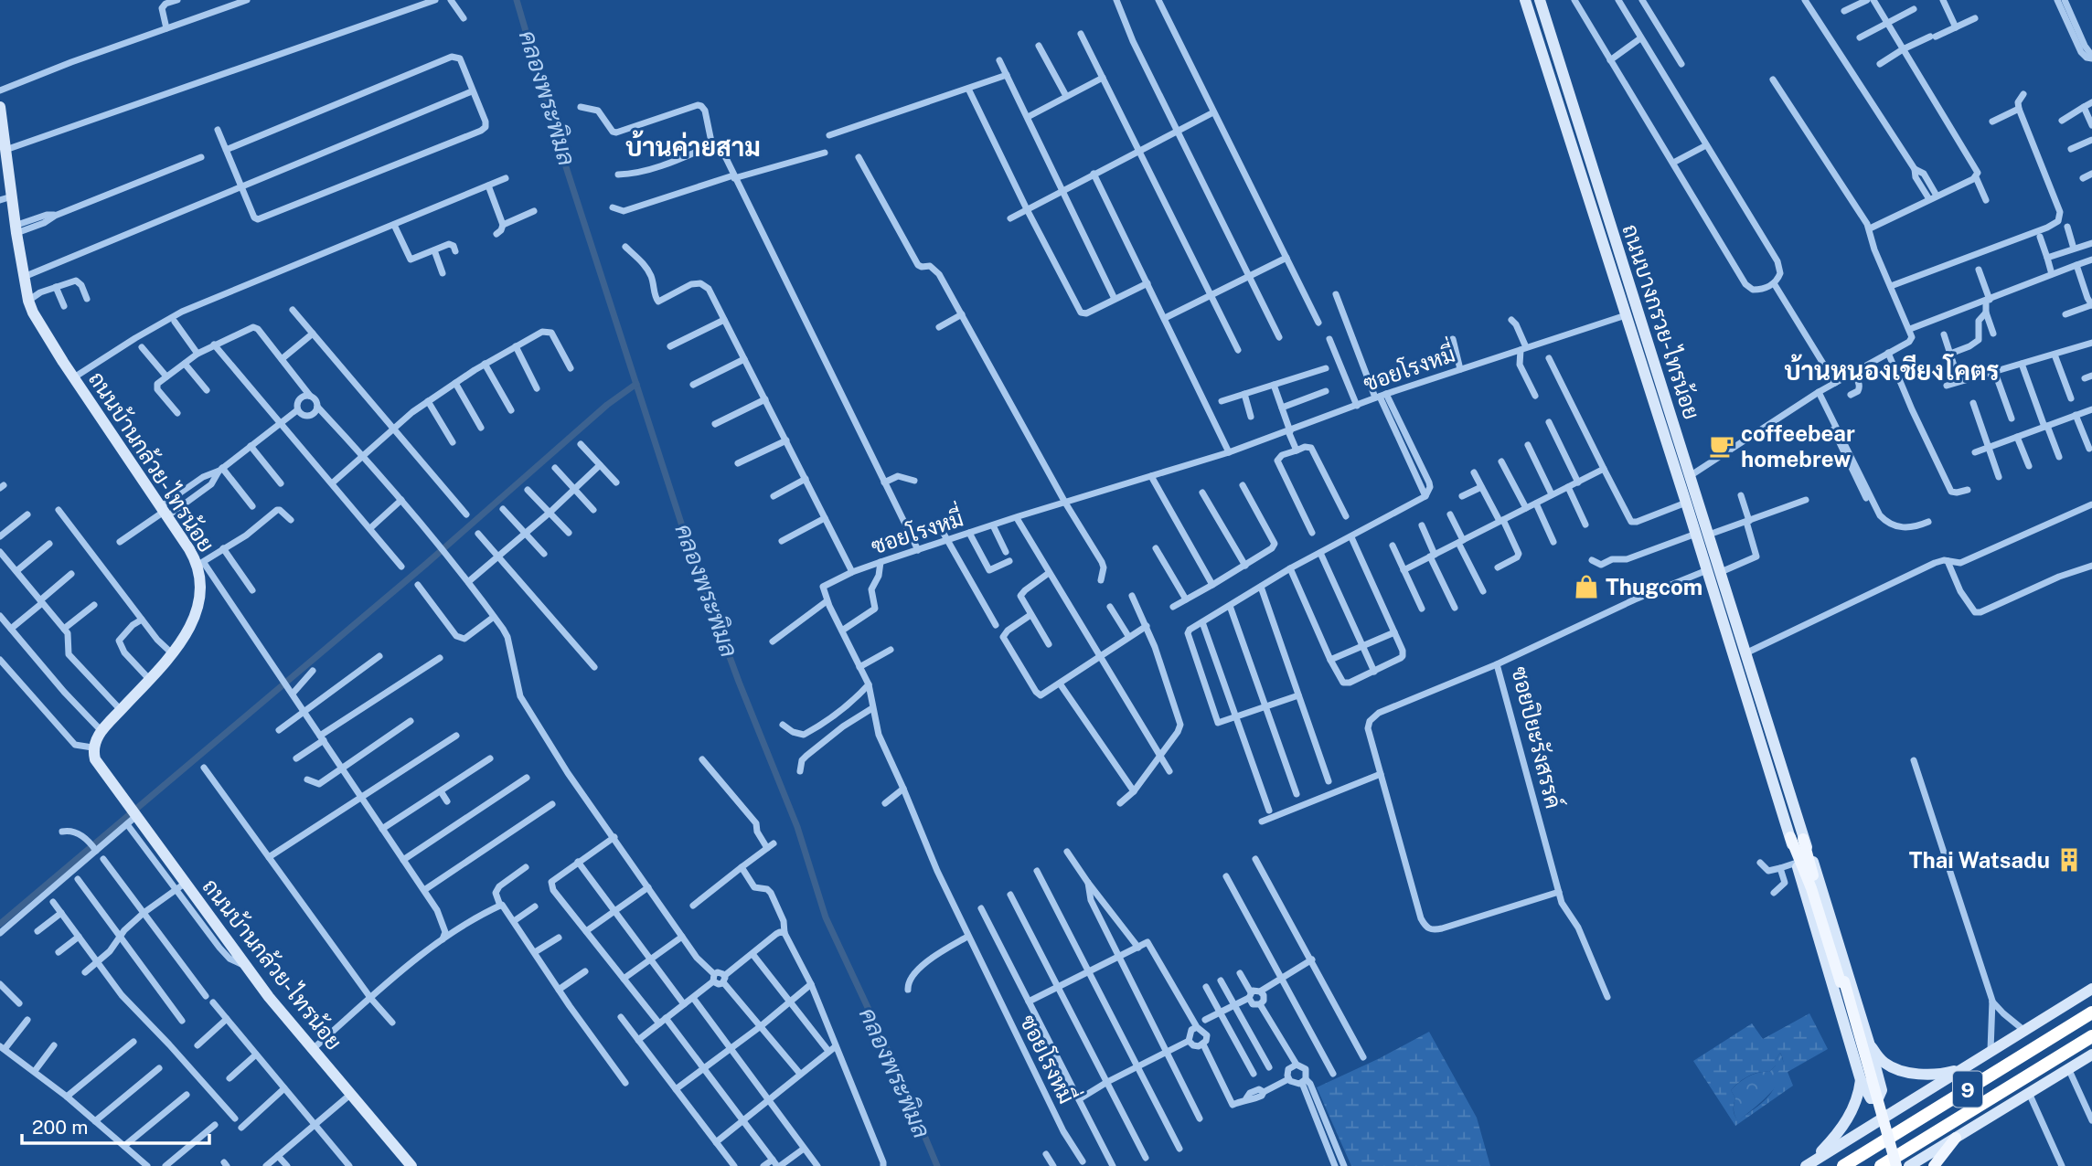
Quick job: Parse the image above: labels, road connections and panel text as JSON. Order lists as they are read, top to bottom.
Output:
{
  "streets": {
    "highway": ["9"],
    "main road": ["ถนนบางกรวย-ไทรน้อย", "ถนนบ้านกล้วย-ไทรน้อย"],
    "street": ["ซอยโรงหมี่", "ซอยปิยะรังสรรค์"]
  },
  "crossings": [
    ["ถนนบางกรวย-ไทรน้อย", "ซอยโรงหมี่"],
    ["ถนนบางกรวย-ไทรน้อย", "ซอยปิยะรังสรรค์"]
  ],
  "districts": ["บ้านค่ายสาม", "บ้านหนองเชียงโคตร"],
  "water": ["คลองพระพิมล"],
  "places": {
    "cafe": ["coffeebear homebrew"],
    "shop": ["Thugcom"],
    "building": ["Thai Watsadu"]
  },
  "scale_bar": "200 m"
}
